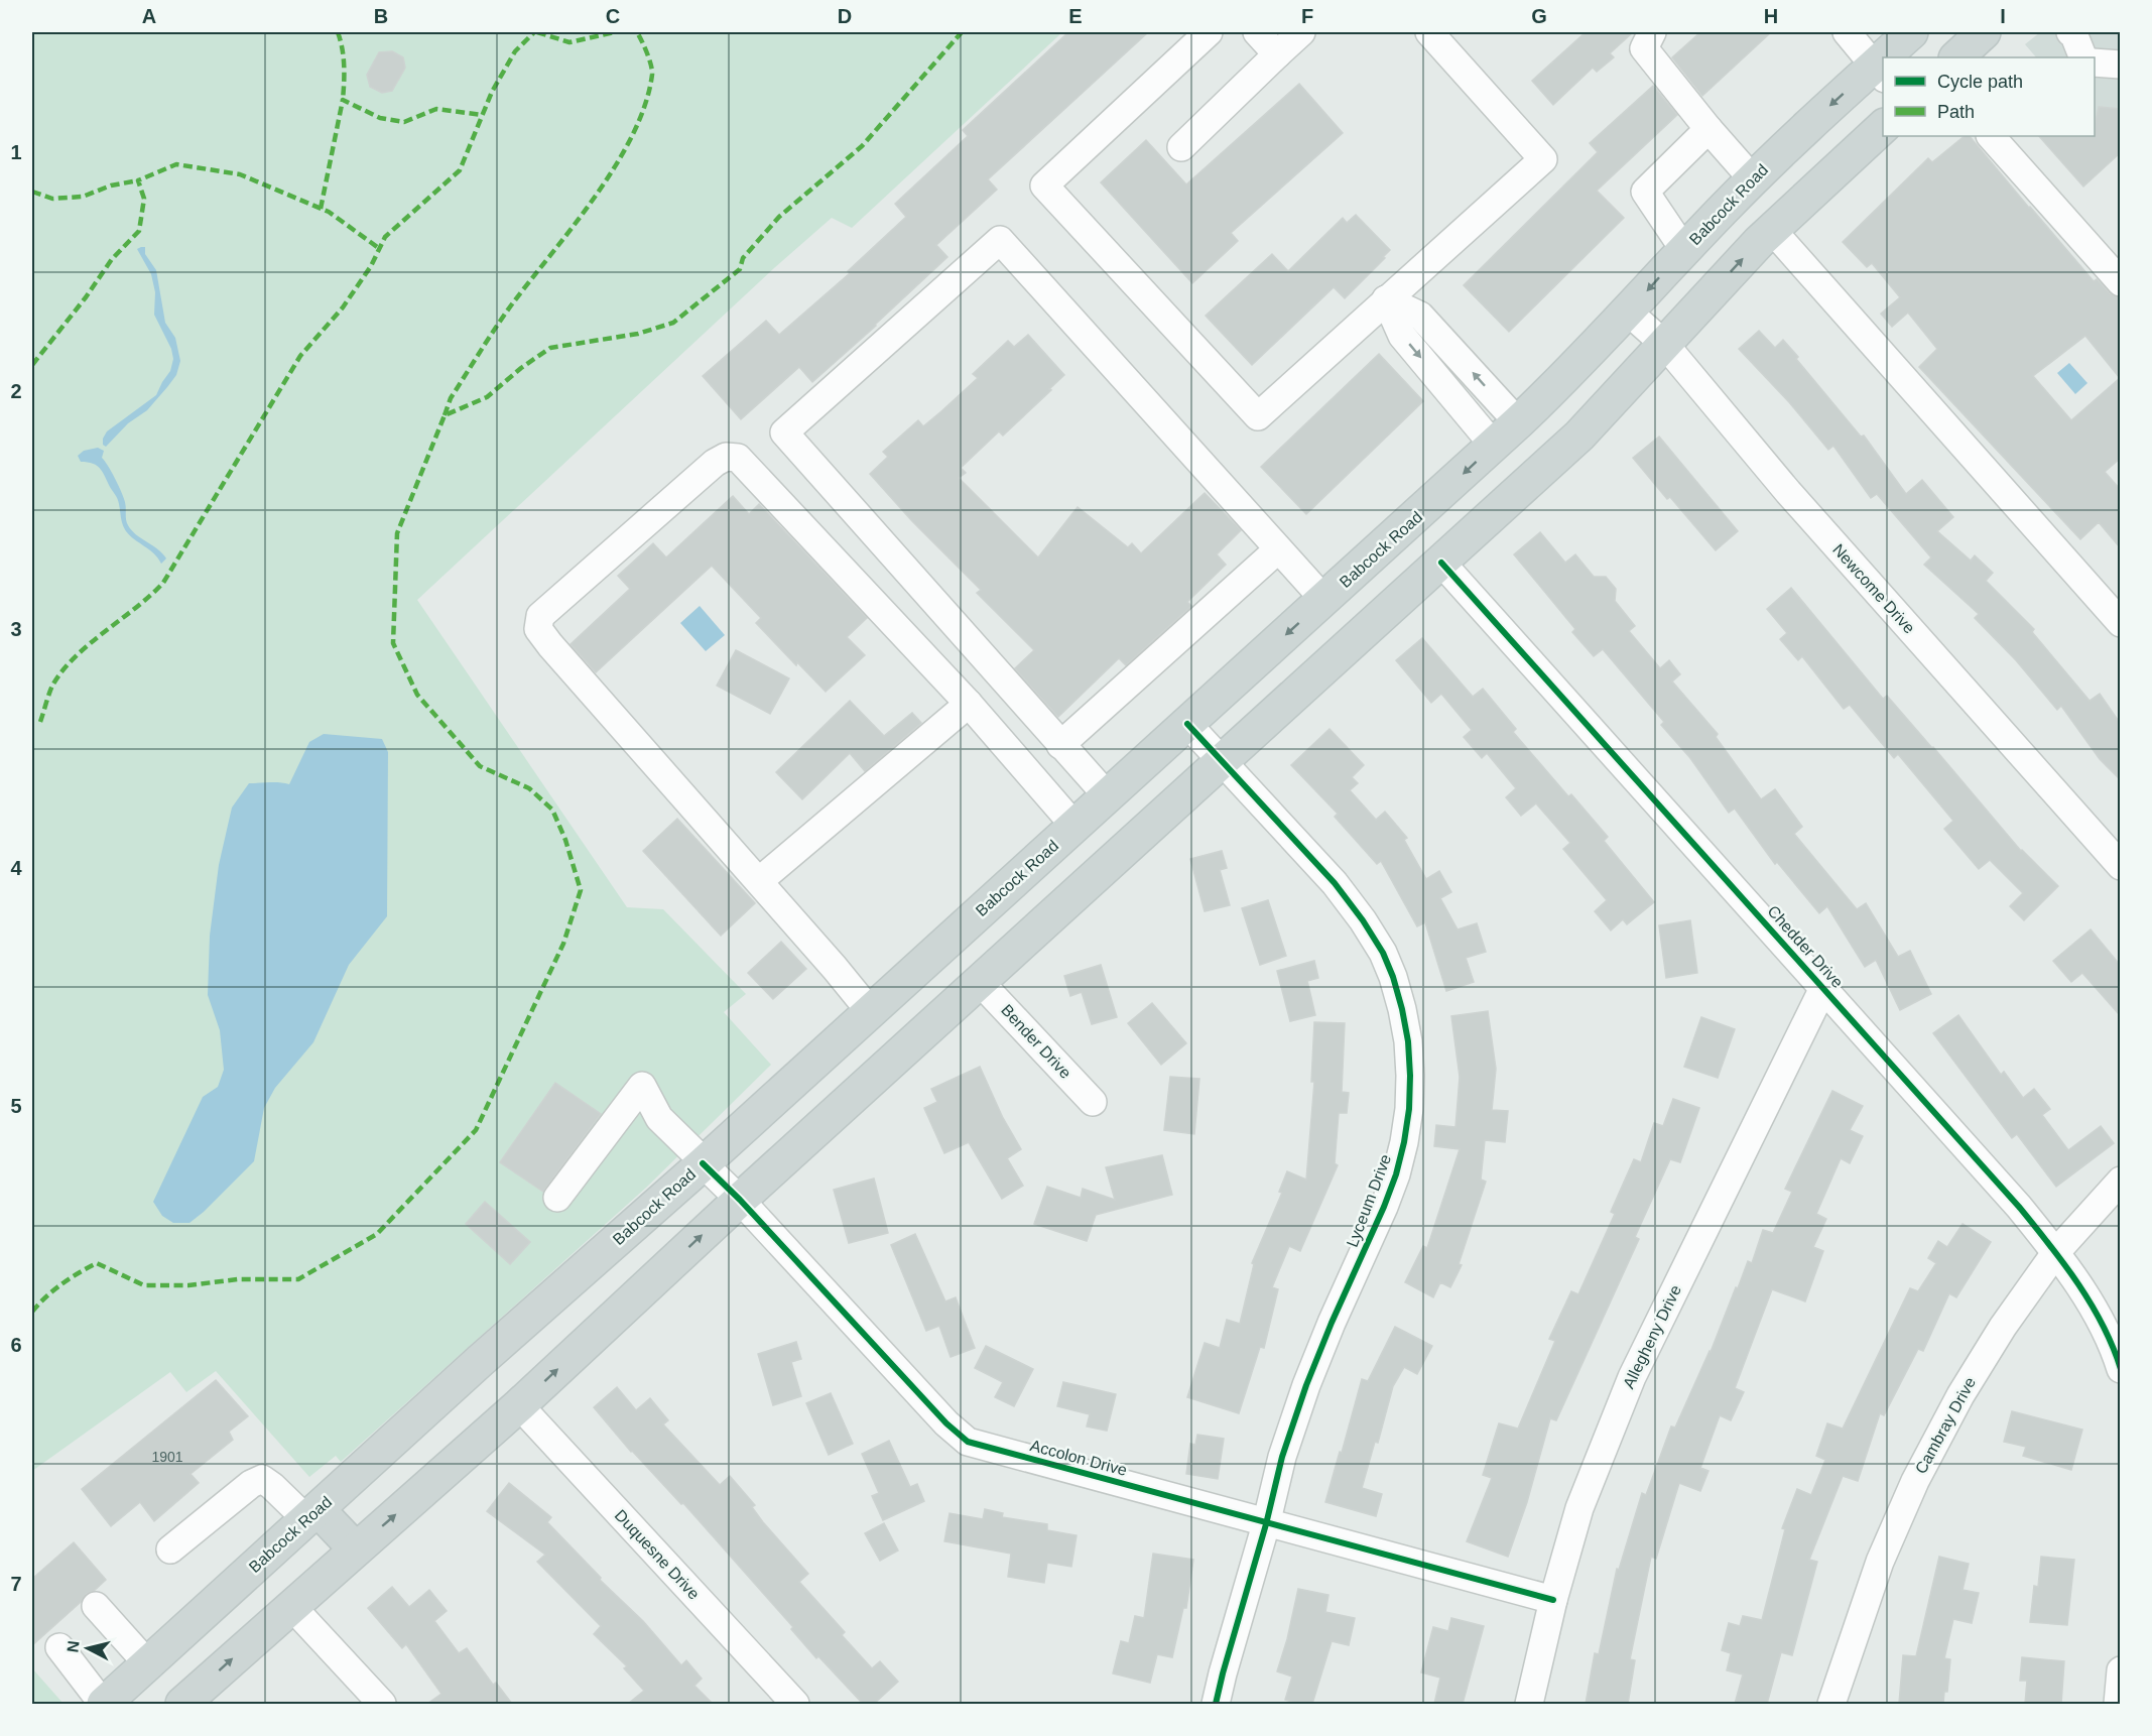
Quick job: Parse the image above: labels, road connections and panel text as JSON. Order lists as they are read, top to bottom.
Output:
{
  "streets": {
    "main road": ["Babcock Road"],
    "street": [
      "Newcome Drive",
      "Chedder Drive",
      "Bender Drive",
      "Lyceum Drive",
      "Allegheny Drive",
      "Cambray Drive",
      "Accolon Drive",
      "Duquesne Drive"
    ]
  },
  "crossings": [
    ["Babcock Road", "Newcome Drive"],
    ["Babcock Road", "Lyceum Drive"],
    ["Babcock Road", "Accolon Drive"],
    ["Chedder Drive", "Allegheny Drive"],
    ["Chedder Drive", "Cambray Drive"],
    ["Lyceum Drive", "Accolon Drive"],
    ["Allegheny Drive", "Accolon Drive"]
  ],
  "house_numbers": ["1901"],
  "legend": ["Cycle path", "Path"],
  "north": "left",
  "grid": {
    "columns": [
      "A",
      "B",
      "C",
      "D",
      "E",
      "F",
      "G",
      "H",
      "I"
    ],
    "rows": [
      "1",
      "2",
      "3",
      "4",
      "5",
      "6",
      "7"
    ]
  }
}
